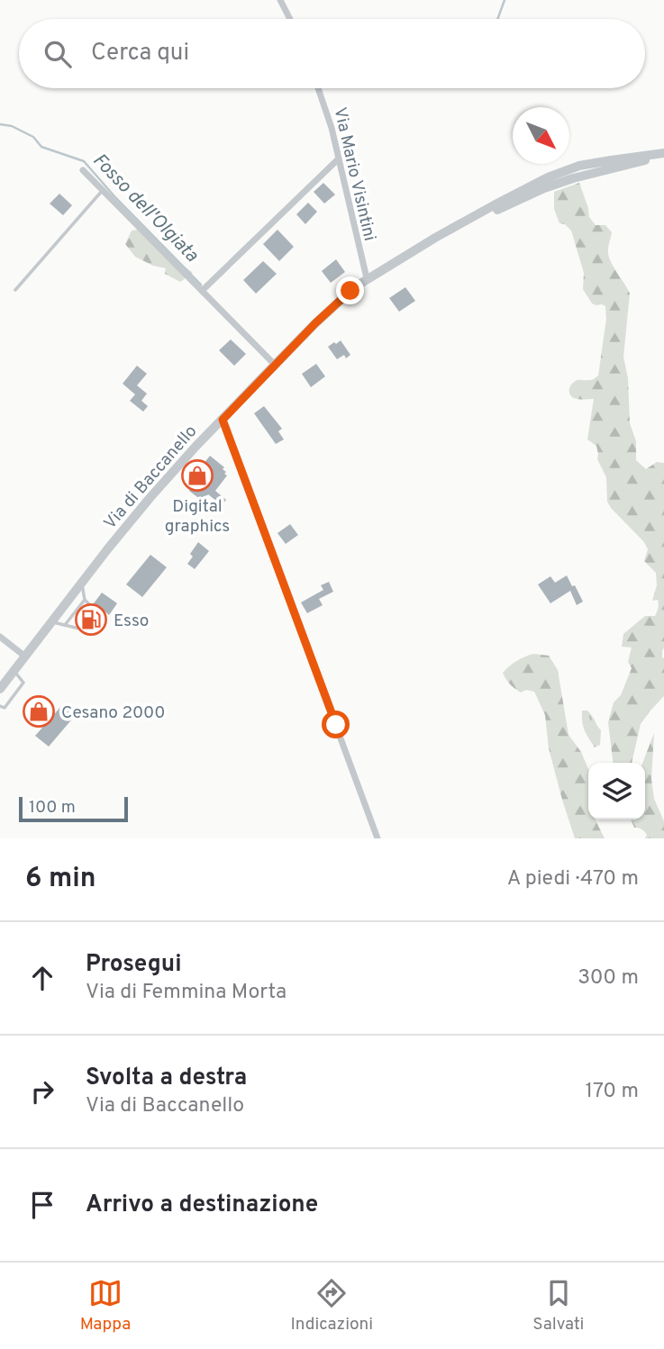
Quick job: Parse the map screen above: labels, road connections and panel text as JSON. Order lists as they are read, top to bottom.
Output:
{
  "streets": {
    "street": ["Via Mario Visintini", "Via di Baccanello"]
  },
  "crossings": [
    ["Via Mario Visintini", "Via di Baccanello"]
  ],
  "water": ["Fosso dell'Olgiata"],
  "places": {
    "shop": ["Digital graphics", "Cesano 2000"],
    "fuel station": ["Esso"]
  },
  "scale_bar": "100 m",
  "north": "bottom right",
  "page": {
    "search": "Cerca qui",
    "scale": "100 m",
    "heading": ["6 min", "A piedi · 470 m"],
    "list": [
      ["Prosegui", "Via di Femmina Morta", "300 m"],
      ["Svolta a destra", "Via di Baccanello", "170 m"],
      "Arrivo a destinazione"
    ],
    "nav": ["Mappa", "Indicazioni", "Salvati"]
  }
}
